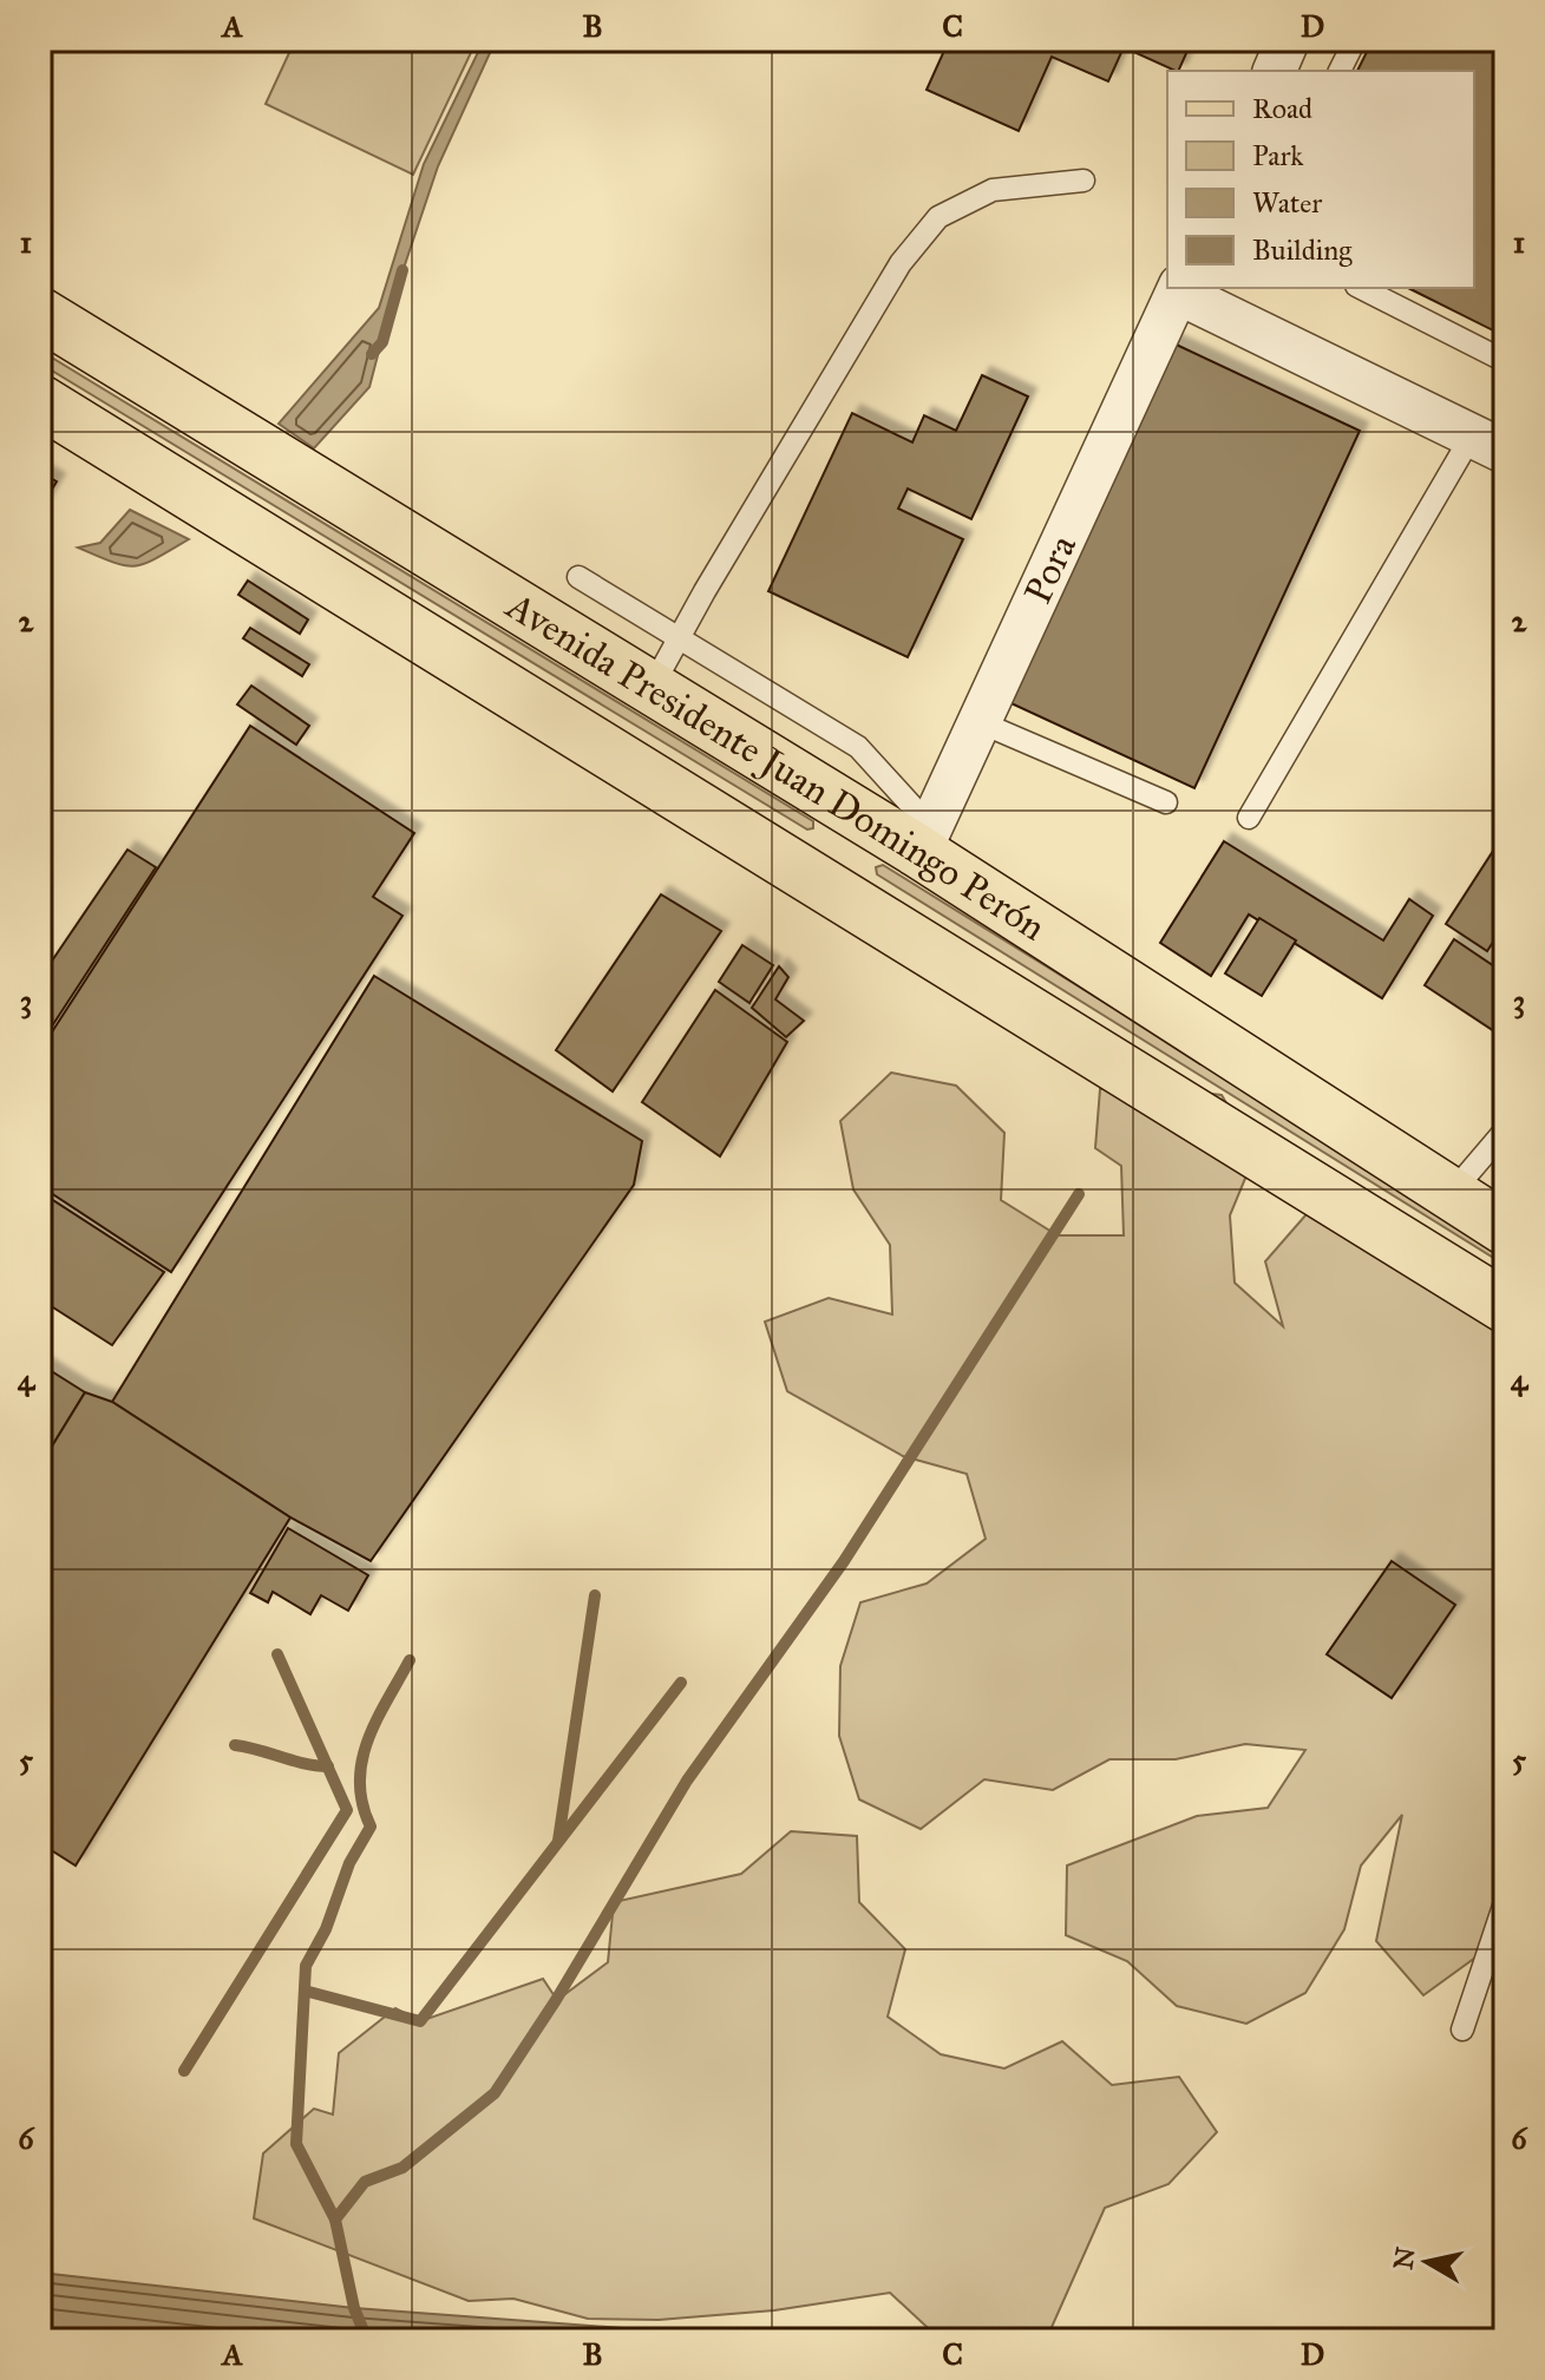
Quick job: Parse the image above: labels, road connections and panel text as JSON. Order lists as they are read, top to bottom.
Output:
{
  "streets": {
    "main road": ["Avenida Presidente Juan Domingo Perón"],
    "street": ["Pora"]
  },
  "crossings": [
    ["Pora", "Avenida Presidente Juan Domingo Perón"]
  ],
  "legend": [
    "Road",
    "Park",
    "Water",
    "Building"
  ],
  "north": "left",
  "grid": {
    "columns": [
      "A",
      "B",
      "C",
      "D"
    ],
    "rows": [
      "1",
      "2",
      "3",
      "4",
      "5",
      "6"
    ]
  }
}
